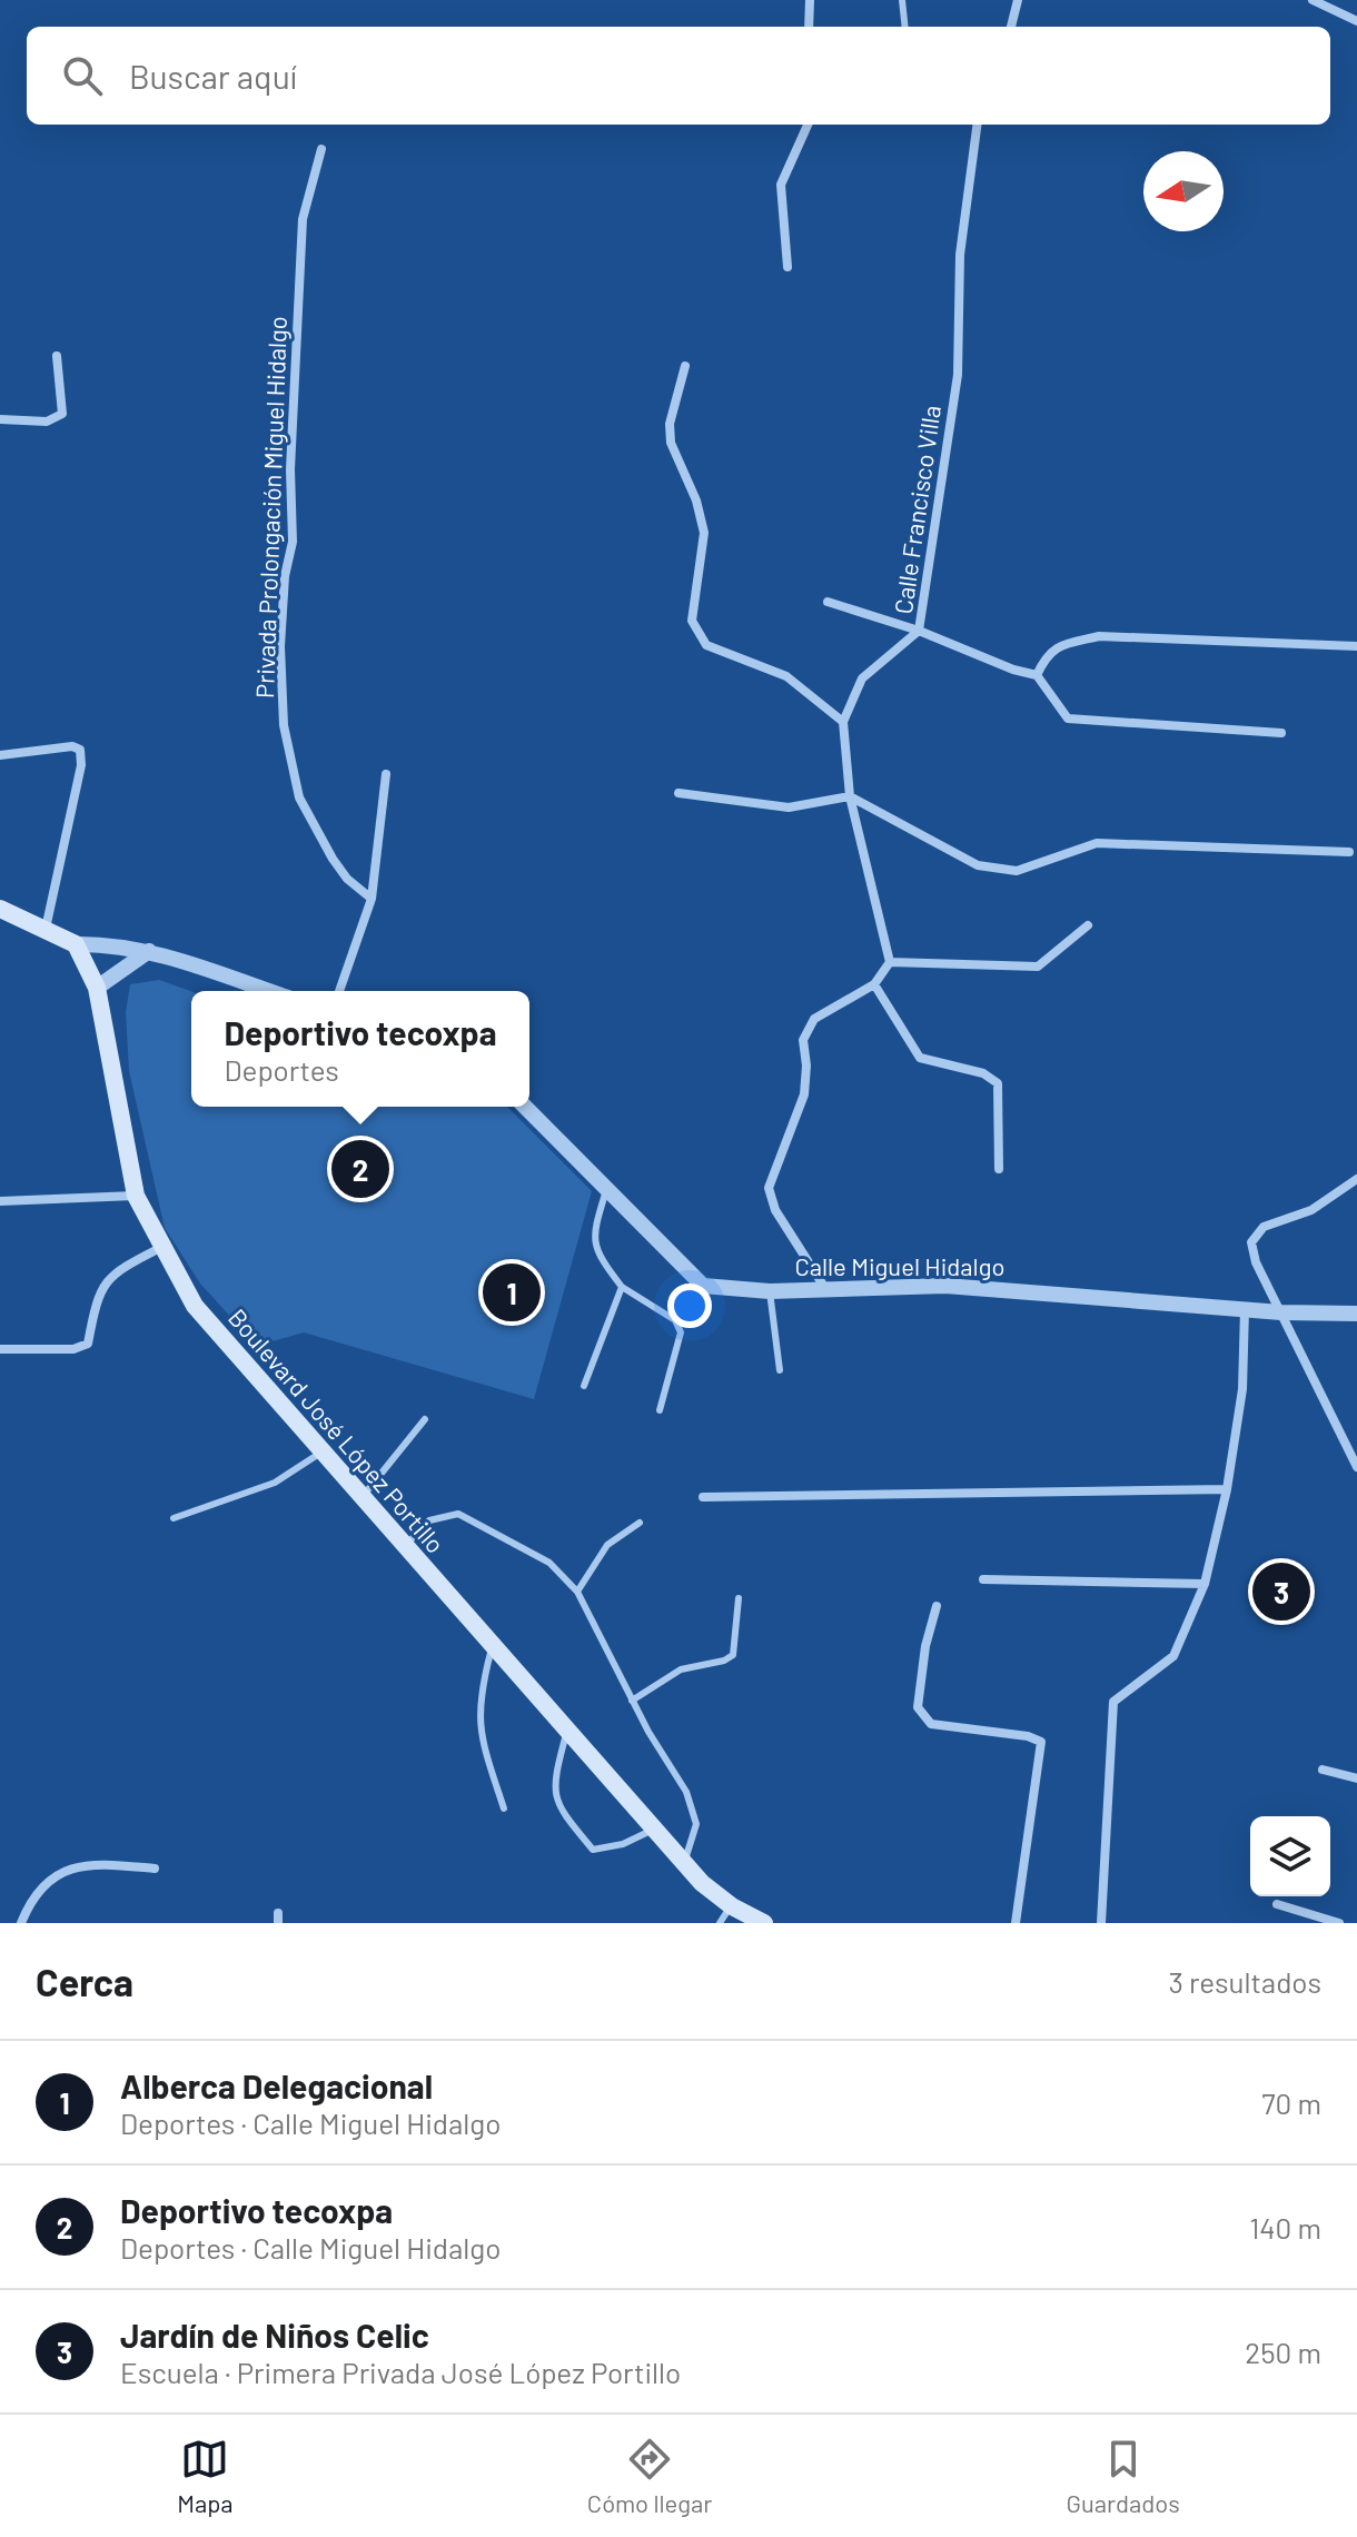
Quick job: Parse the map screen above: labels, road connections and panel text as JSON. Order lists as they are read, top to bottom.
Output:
{
  "streets": {
    "main road": ["Boulevard José López Portillo"],
    "street": ["Privada Prolongación Miguel Hidalgo", "Calle Francisco Villa", "Calle Miguel Hidalgo"]
  },
  "north": "left",
  "page": {
    "search": "Buscar aquí",
    "popup": ["Deportivo tecoxpa", "Deportes"],
    "pins": ["2", "1", "3"],
    "heading": ["Cerca", "3 resultados"],
    "list": [
      {
        "mark": "1",
        "name": "Alberca Delegacional",
        "note": "Deportes · Calle Miguel Hidalgo",
        "value": "70 m"
      },
      {
        "mark": "2",
        "name": "Deportivo tecoxpa",
        "note": "Deportes · Calle Miguel Hidalgo",
        "value": "140 m"
      },
      {
        "mark": "3",
        "name": "Jardín de Niños Celic",
        "note": "Escuela · Primera Privada José López Portillo",
        "value": "250 m"
      }
    ],
    "nav": ["Mapa", "Cómo llegar", "Guardados"]
  }
}
